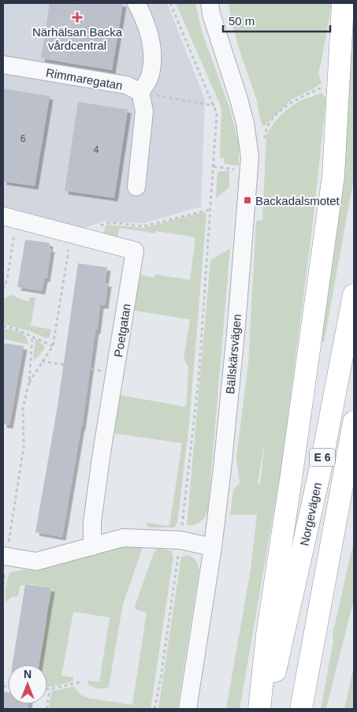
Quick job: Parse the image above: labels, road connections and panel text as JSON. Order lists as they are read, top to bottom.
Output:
{
  "streets": {
    "highway": ["E 6", "Norgevägen"],
    "street": ["Rimmaregatan", "Poetgatan", "Bällskärsvägen"]
  },
  "places": {
    "health": ["Närhälsan Backa vårdcentral"],
    "transit": ["Backadalsmotet"]
  },
  "house_numbers": ["6", "4"],
  "scale_bar": "50 m",
  "north": "top"
}
